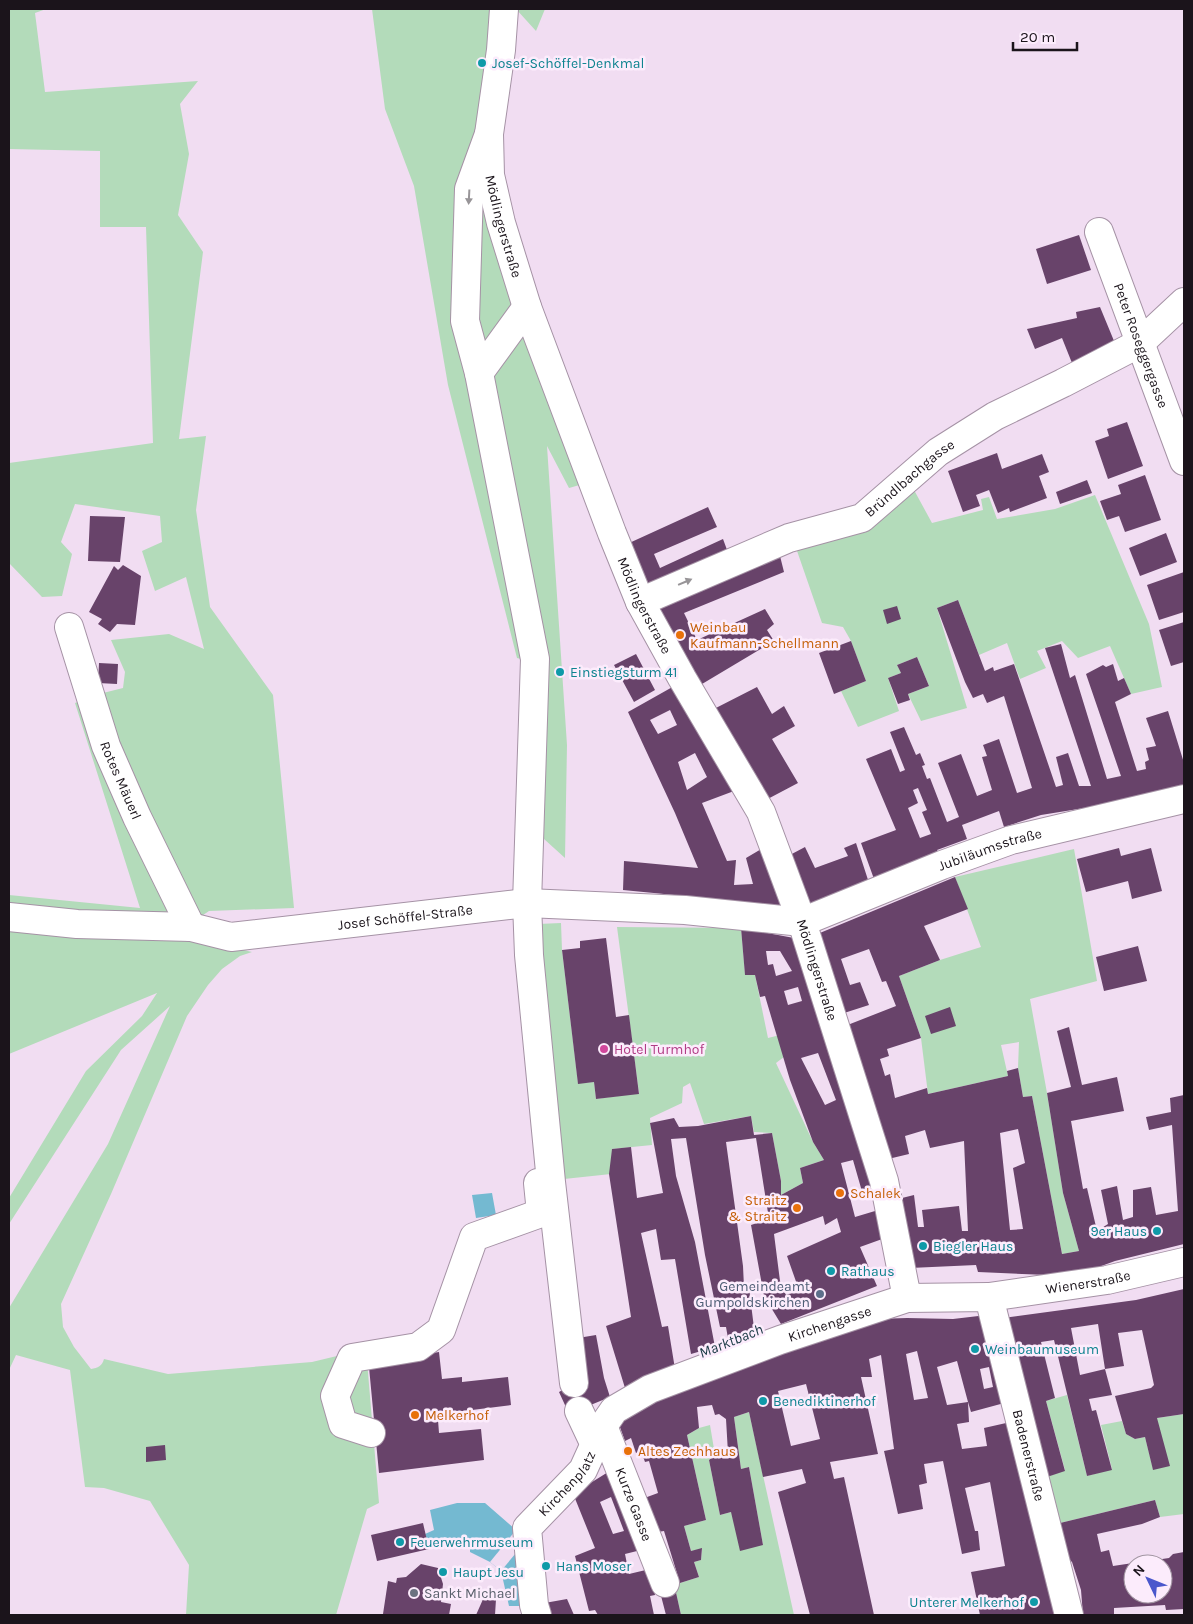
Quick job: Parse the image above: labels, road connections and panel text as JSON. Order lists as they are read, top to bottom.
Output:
{
  "streets": {
    "street": [
      "Mödlingerstraße",
      "Peter Roseggergasse",
      "Bründlbachgasse",
      "Rotes Mäuerl",
      "Jubiläumsstraße",
      "Josef Schöffel-Straße",
      "Wienerstraße",
      "Kirchengasse",
      "Badenerstraße",
      "Kirchenplatz",
      "Kurze Gasse"
    ]
  },
  "crossings": [
    ["Mödlingerstraße", "Bründlbachgasse"],
    ["Mödlingerstraße", "Jubiläumsstraße"],
    ["Mödlingerstraße", "Josef Schöffel-Straße"],
    ["Mödlingerstraße", "Wienerstraße"],
    ["Mödlingerstraße", "Kirchengasse"],
    ["Peter Roseggergasse", "Bründlbachgasse"],
    ["Rotes Mäuerl", "Josef Schöffel-Straße"],
    ["Jubiläumsstraße", "Josef Schöffel-Straße"],
    ["Wienerstraße", "Kirchengasse"],
    ["Wienerstraße", "Badenerstraße"],
    ["Kirchengasse", "Kirchenplatz"],
    ["Kirchengasse", "Kurze Gasse"],
    ["Kirchenplatz", "Kurze Gasse"]
  ],
  "one_way": ["Bründlbachgasse"],
  "water": ["Marktbach"],
  "places": [
    "Josef-Schöffel-Denkmal",
    "Weinbau Kaufmann-Schellmann",
    "Einstiegsturm 41",
    "Hotel Turmhof",
    "Schalek",
    "Straitz & Straitz",
    "9er Haus",
    "Biegler Haus",
    "Rathaus",
    "Gemeindeamt Gumpoldskirchen",
    "Weinbaumuseum",
    "Benediktinerhof",
    "Melkerhof",
    "Altes Zechhaus",
    "Feuerwehrmuseum",
    "Hans Moser",
    "Haupt Jesu",
    "Sankt Michael",
    "Unterer Melkerhof"
  ],
  "scale_bar": "20 m",
  "north": "top left"
}
